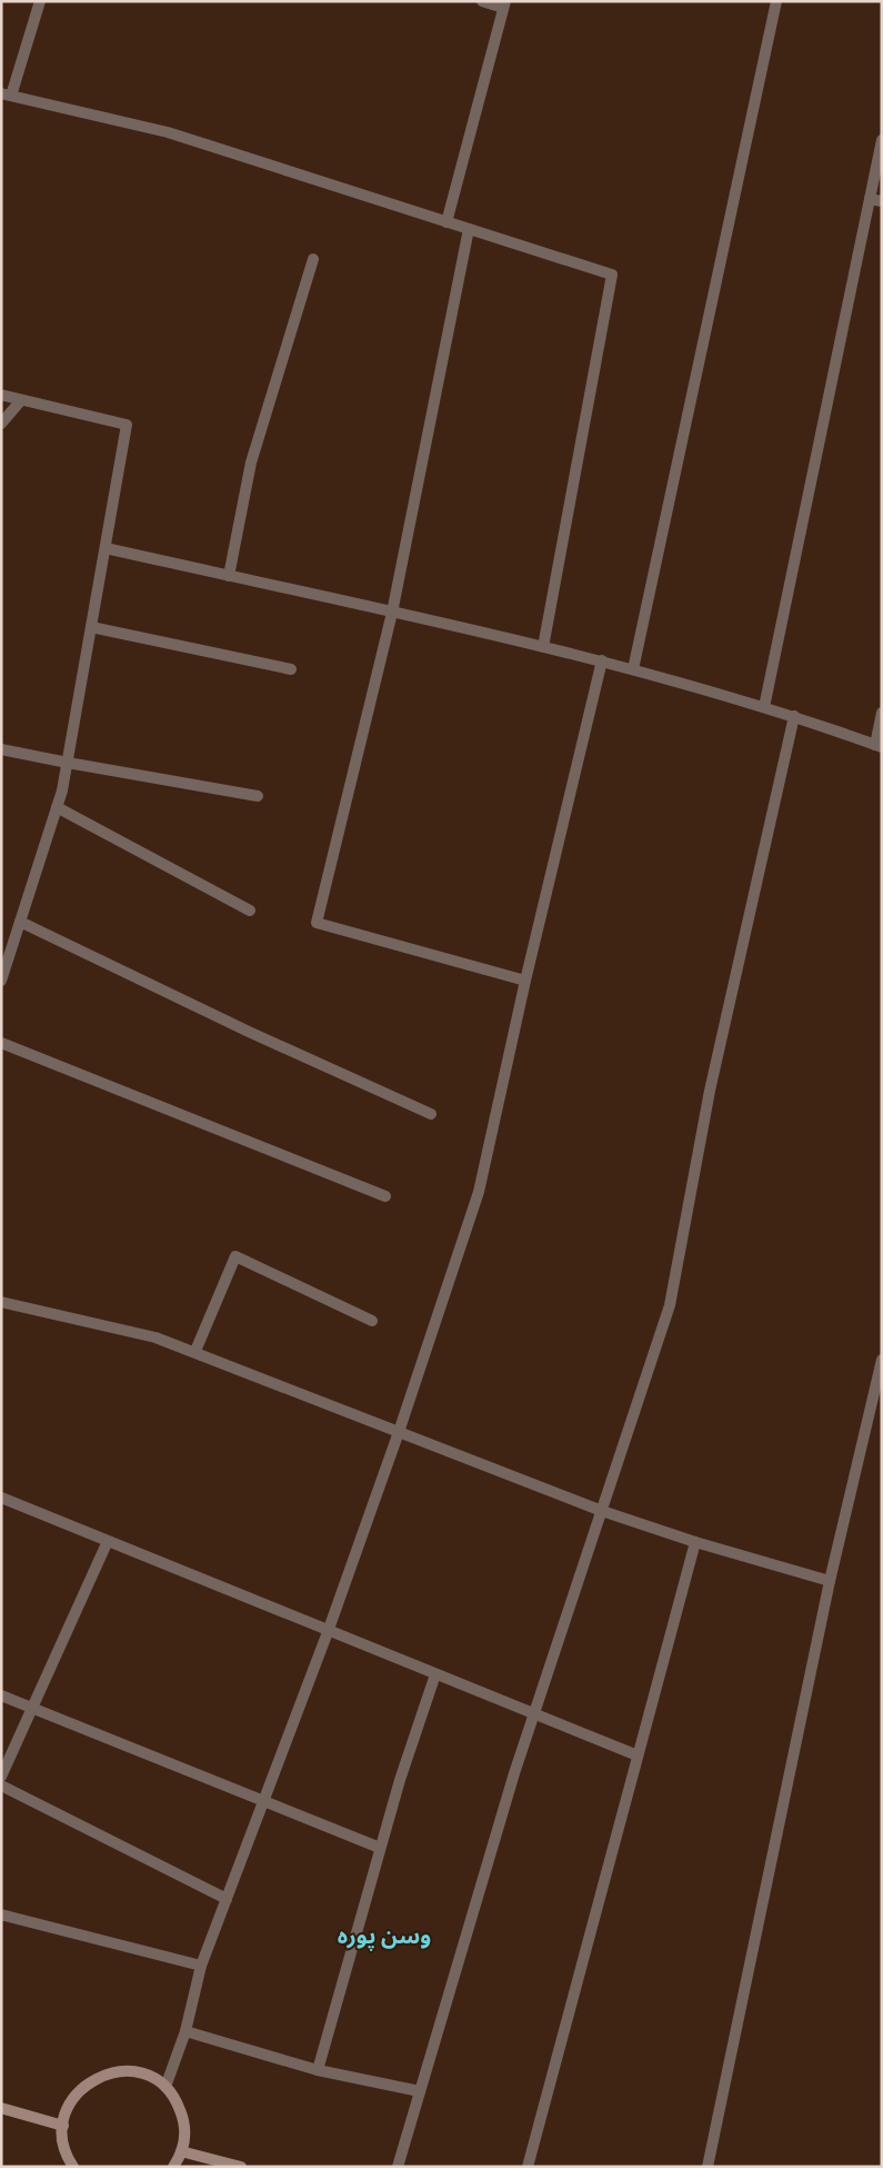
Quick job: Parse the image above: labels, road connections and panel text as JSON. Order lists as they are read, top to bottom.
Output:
{
  "districts": ["وسن پورہ"]
}
